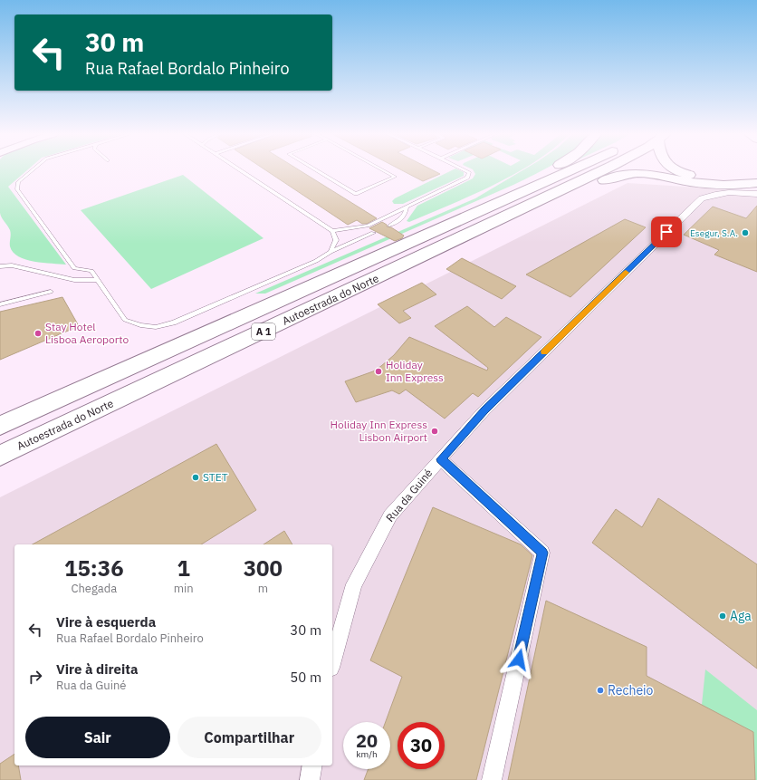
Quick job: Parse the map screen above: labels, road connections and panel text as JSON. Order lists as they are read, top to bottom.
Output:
{
  "streets": {
    "highway": ["Autoestrada do Norte", "A 1"],
    "street": ["Rua da Guiné"]
  },
  "places": [
    "Esegur, S.A.",
    "Stay Hotel Lisboa Aeroporto",
    "Holiday Inn Express",
    "Holiday Inn Express Lisbon Airport",
    "STET",
    "Aga",
    "Recheio"
  ],
  "page": {
    "turn": ["30 m", "Rua Rafael Bordalo Pinheiro"],
    "eta": [
      "15:36",
      "Chegada",
      "1",
      "min",
      "300",
      "m"
    ],
    "list": [
      {
        "name": "Vire à esquerda",
        "note": "Rua Rafael Bordalo Pinheiro",
        "value": "30 m"
      },
      {
        "name": "Vire à direita",
        "note": "Rua da Guiné",
        "value": "50 m"
      }
    ],
    "buttons": ["Sair", "Compartilhar"],
    "speed": "20 km/h",
    "limit": "30"
  }
}
